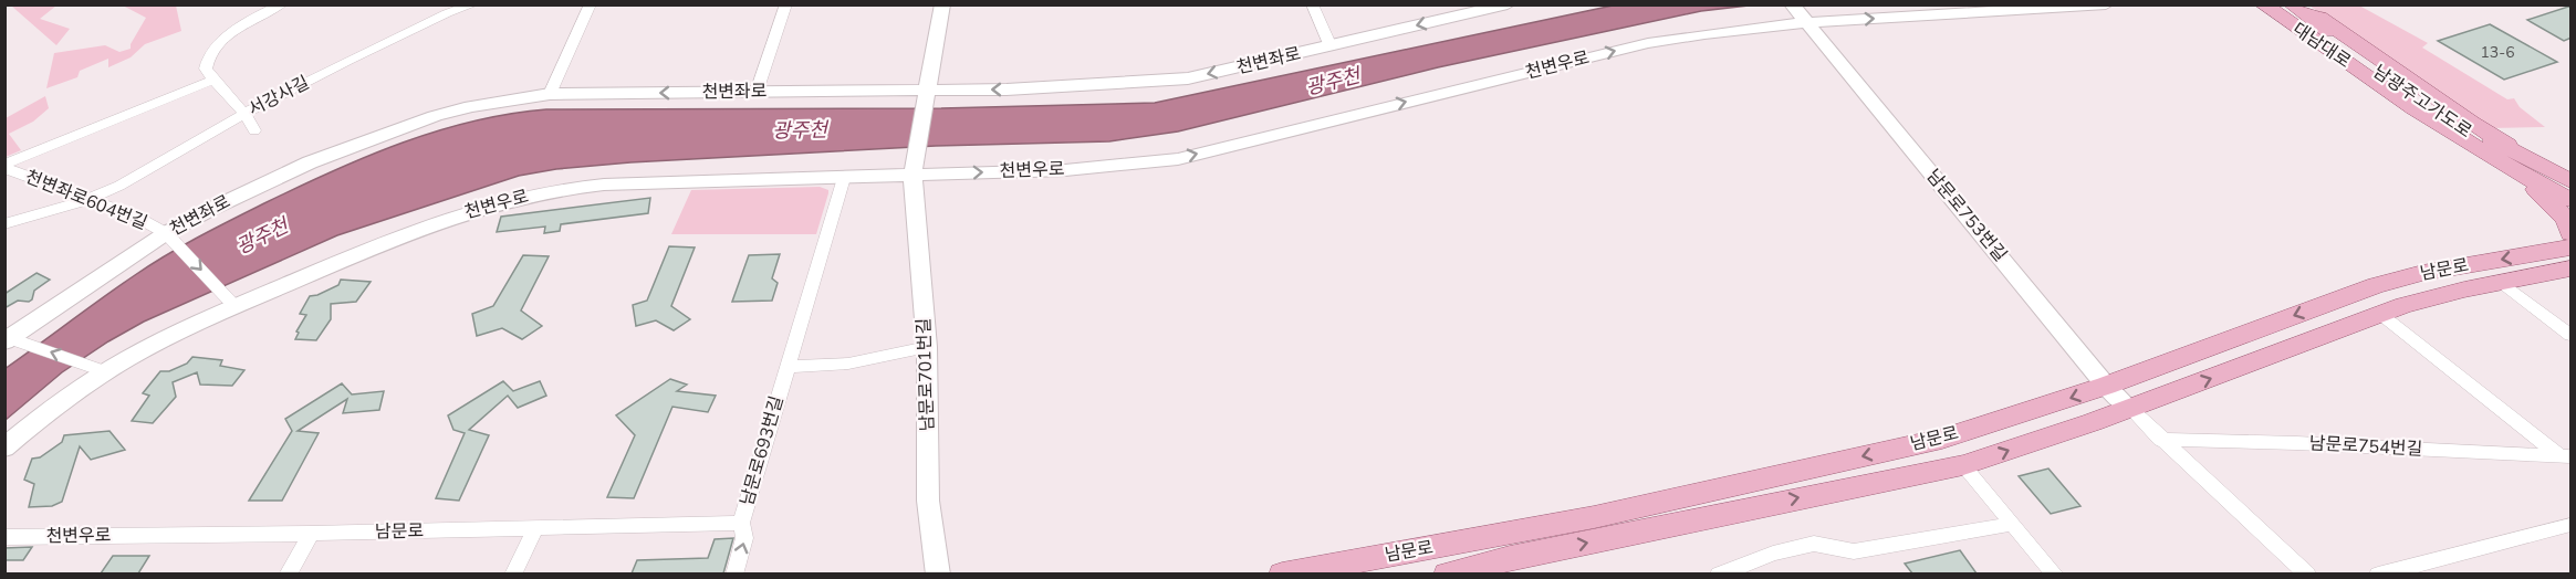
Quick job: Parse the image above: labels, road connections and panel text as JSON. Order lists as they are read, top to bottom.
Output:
{
  "streets": {
    "main road": ["대남대로", "남광주고가도로", "남문로"],
    "street": [
      "천변좌로",
      "천변우로",
      "서강사길",
      "천변좌로604번길",
      "남문로753번길",
      "남문로701번길",
      "남문로754번길",
      "남문로693번길"
    ]
  },
  "crossings": [
    ["대남대로", "남광주고가도로"],
    ["대남대로", "남문로"],
    ["천변좌로", "천변좌로604번길"],
    ["천변좌로", "남문로701번길"],
    ["천변우로", "천변좌로604번길"],
    ["천변우로", "남문로753번길"],
    ["천변우로", "남문로"],
    ["천변우로", "남문로701번길"],
    ["천변우로", "남문로693번길"],
    ["서강사길", "천변좌로604번길"],
    ["남문로753번길", "남문로"],
    ["남문로", "남문로693번길"]
  ],
  "one_way": ["천변좌로", "천변우로"],
  "water": ["광주천"],
  "house_numbers": ["13-6"]
}
